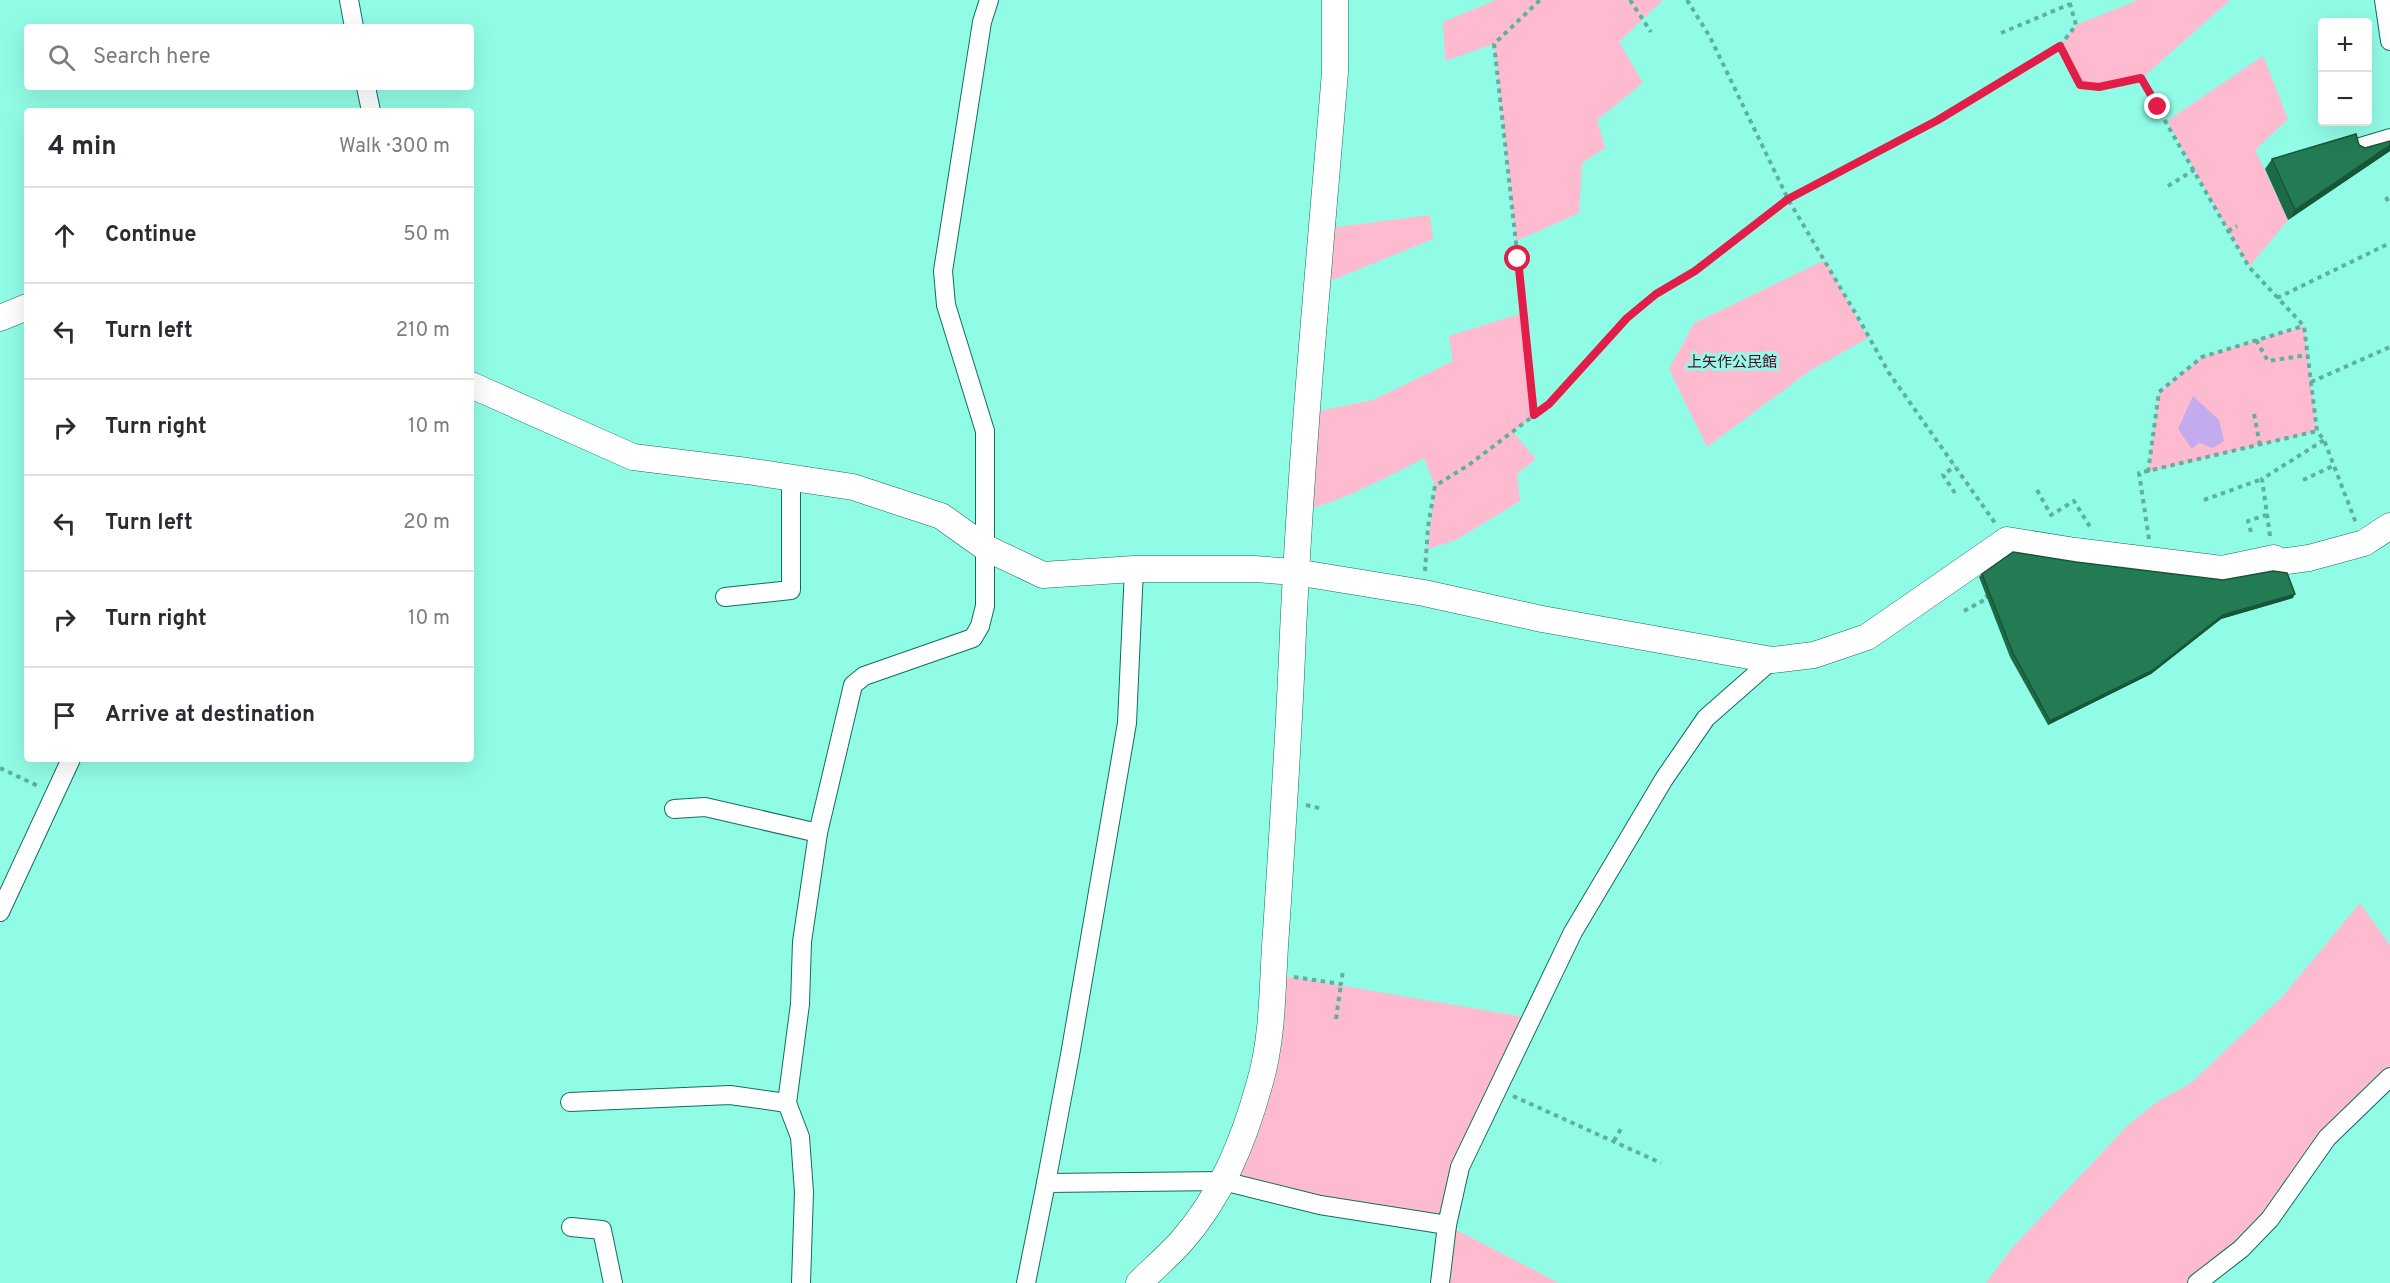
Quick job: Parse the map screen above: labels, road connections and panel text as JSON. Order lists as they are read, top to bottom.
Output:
{
  "parks": ["上矢作公民館"],
  "page": {
    "map_buttons": ["+", "−"],
    "search": "Search here",
    "heading": ["4 min", "Walk · 300 m"],
    "list": [
      ["Continue", "50 m"],
      ["Turn left", "210 m"],
      ["Turn right", "10 m"],
      ["Turn left", "20 m"],
      ["Turn right", "10 m"],
      "Arrive at destination"
    ]
  }
}
